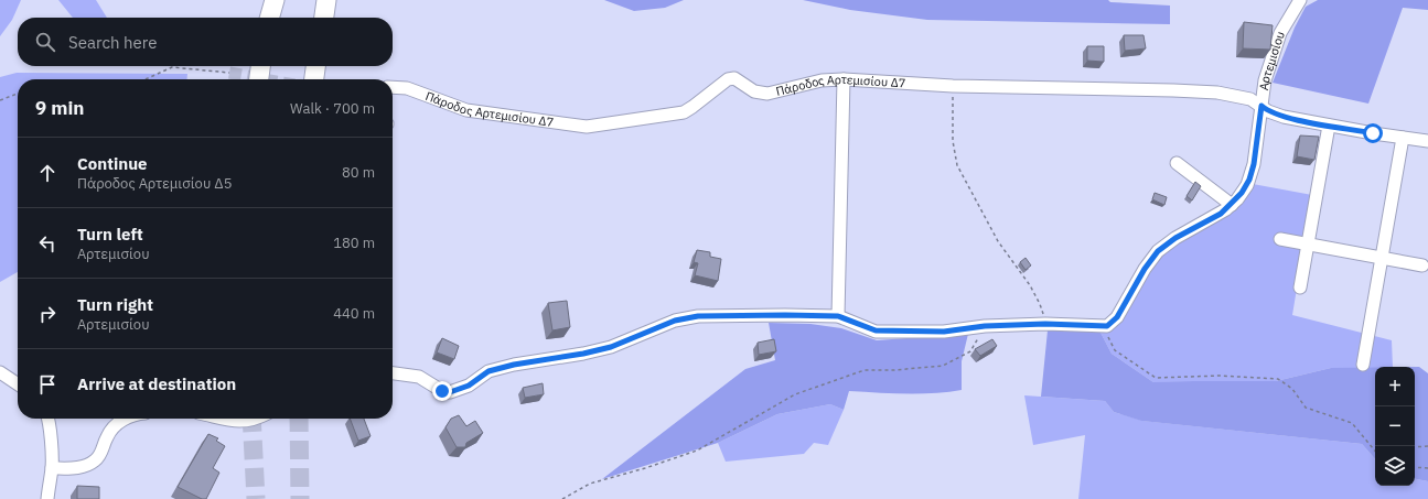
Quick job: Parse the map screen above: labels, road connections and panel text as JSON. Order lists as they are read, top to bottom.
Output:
{
  "streets": {
    "street": ["Αρτεμισίου", "Πάροδος Αρτεμισίου Δ7"]
  },
  "crossings": [
    ["Αρτεμισίου", "Πάροδος Αρτεμισίου Δ7"]
  ],
  "page": {
    "search": "Search here",
    "heading": ["9 min", "Walk · 700 m"],
    "list": [
      ["Continue", "Πάροδος Αρτεμισίου Δ5", "80 m"],
      ["Turn left", "Αρτεμισίου", "180 m"],
      ["Turn right", "Αρτεμισίου", "440 m"],
      "Arrive at destination"
    ],
    "map_buttons": ["+", "−"]
  }
}
